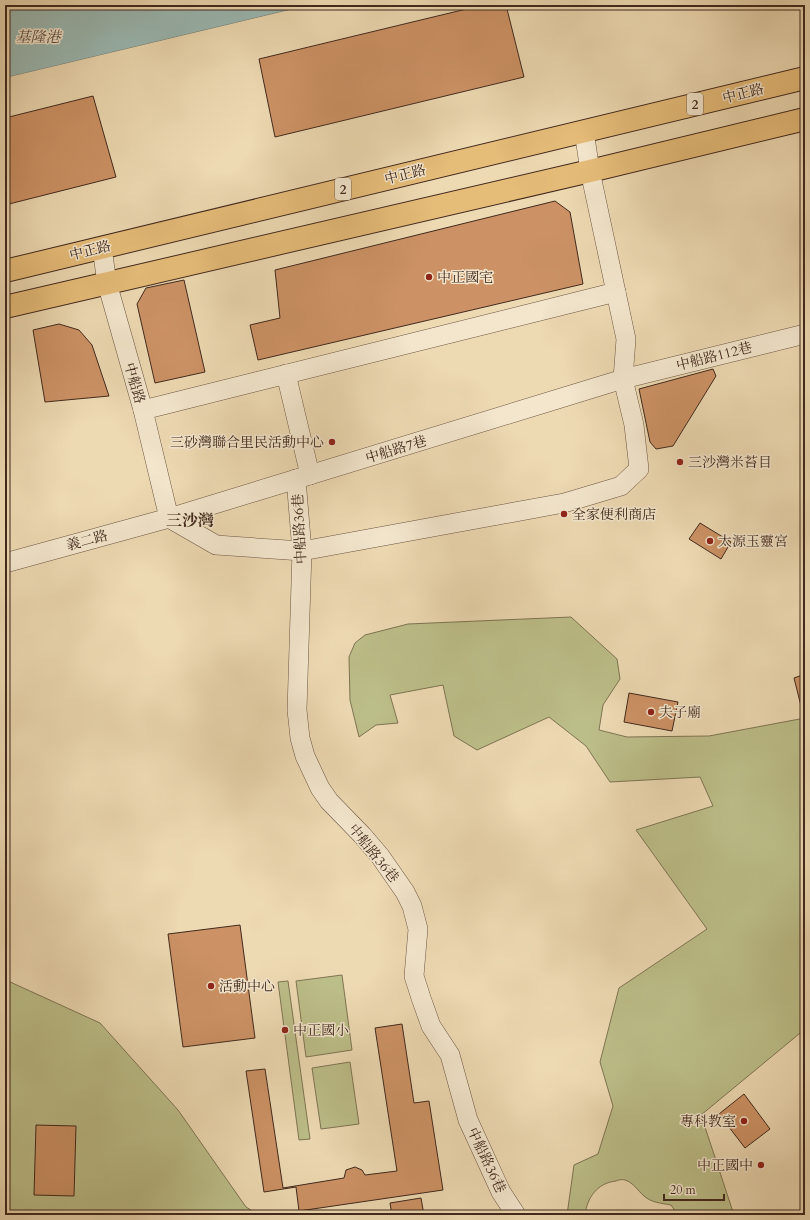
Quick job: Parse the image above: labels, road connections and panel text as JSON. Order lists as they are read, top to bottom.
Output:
{
  "streets": {
    "main road": ["中正路", "2"],
    "street": [
      "中船路112巷",
      "中船路",
      "中船路7巷",
      "中船路36巷",
      "義二路"
    ]
  },
  "crossings": [
    ["中正路", "中船路"],
    ["中船路112巷", "中船路7巷"],
    ["中船路", "中船路7巷"],
    ["中船路", "義二路"],
    ["中船路7巷", "中船路36巷"],
    ["中船路7巷", "義二路"]
  ],
  "districts": ["三沙灣"],
  "water": ["基隆港"],
  "places": [
    "中正國宅",
    "三砂灣聯合里民活動中心",
    "三沙灣米苔目",
    "全家便利商店",
    "太源玉靈宮",
    "夫子廟",
    "活動中心",
    "中正國小",
    "專科教室",
    "中正國中"
  ],
  "scale_bar": "20 m"
}
